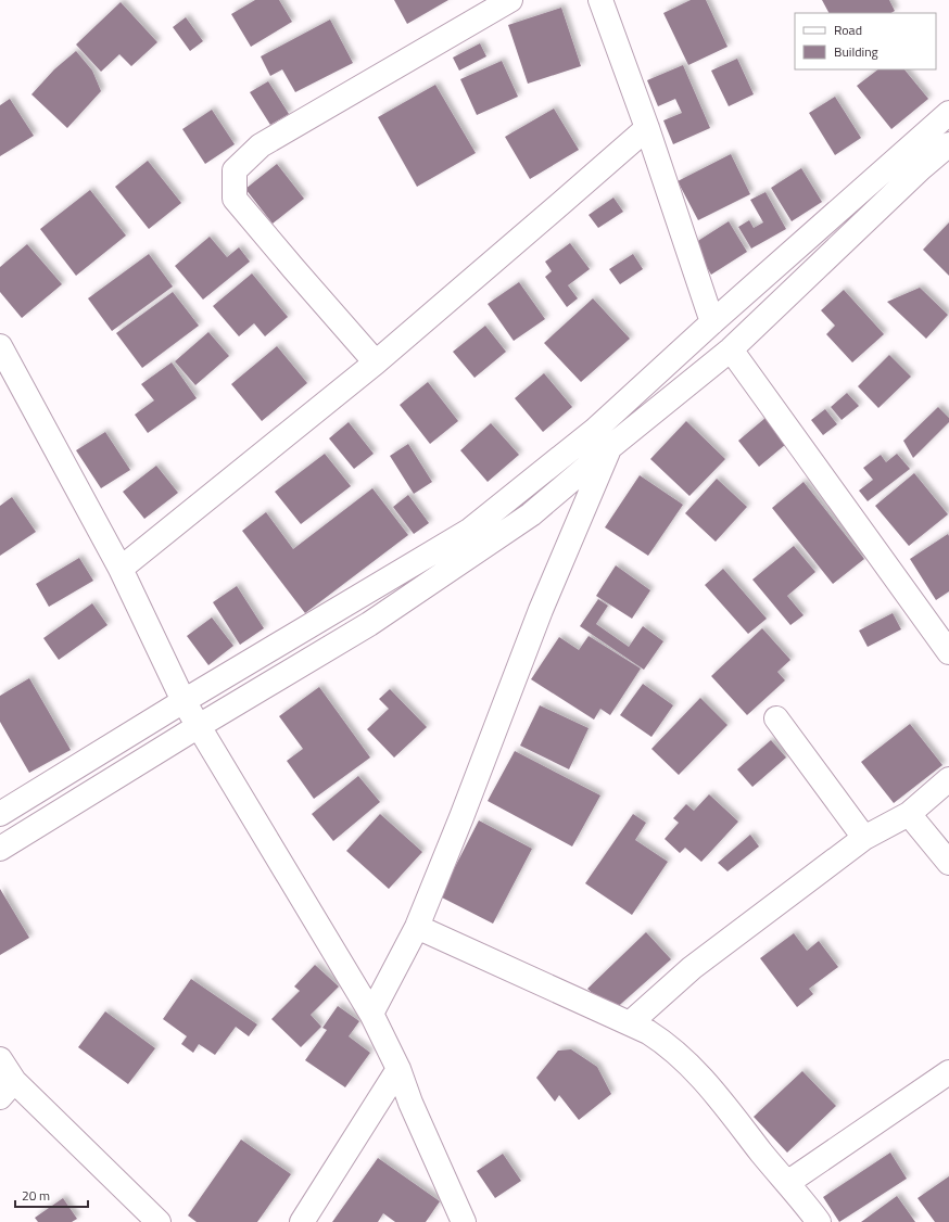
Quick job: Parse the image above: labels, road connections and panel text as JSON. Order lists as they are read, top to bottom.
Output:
{
  "legend": ["Road", "Building"],
  "scale_bar": "20 m"
}
